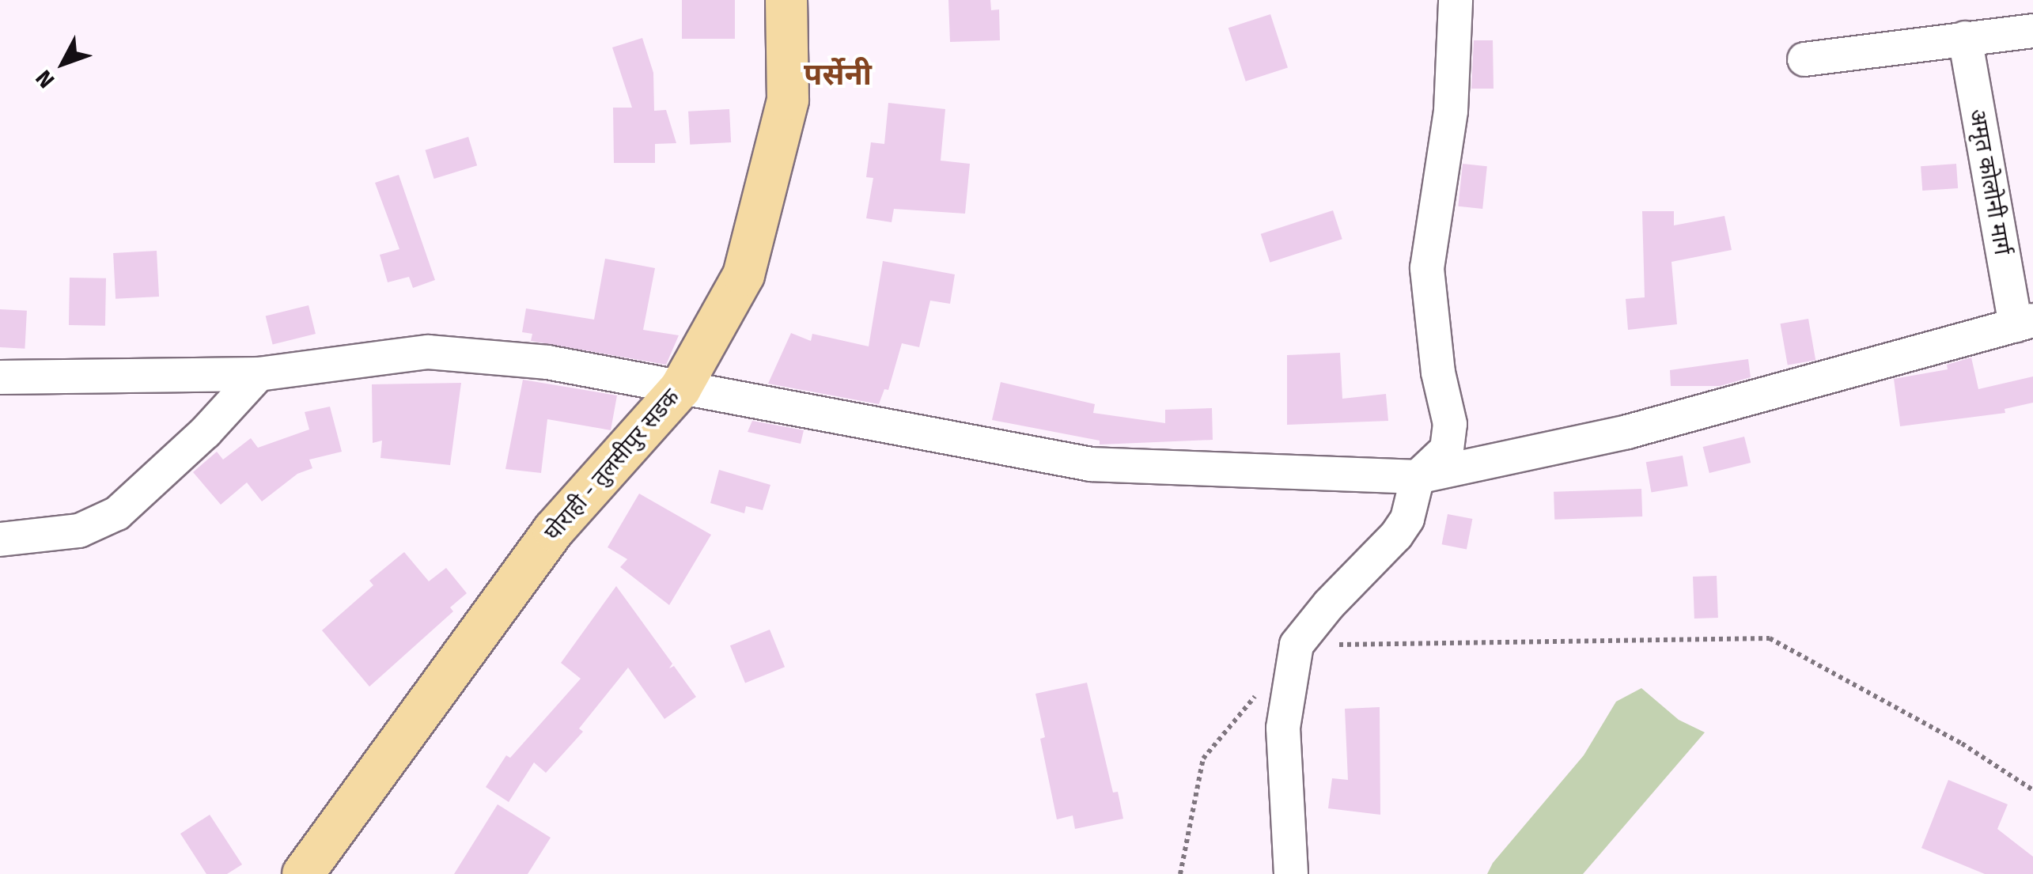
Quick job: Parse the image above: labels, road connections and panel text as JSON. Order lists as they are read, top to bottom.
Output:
{
  "streets": {
    "main road": ["घोराही - तुलसीपुर सडक"],
    "street": ["अमृत कोलोनी मार्ग"]
  },
  "districts": ["पर्सेनी"],
  "north": "bottom left"
}
